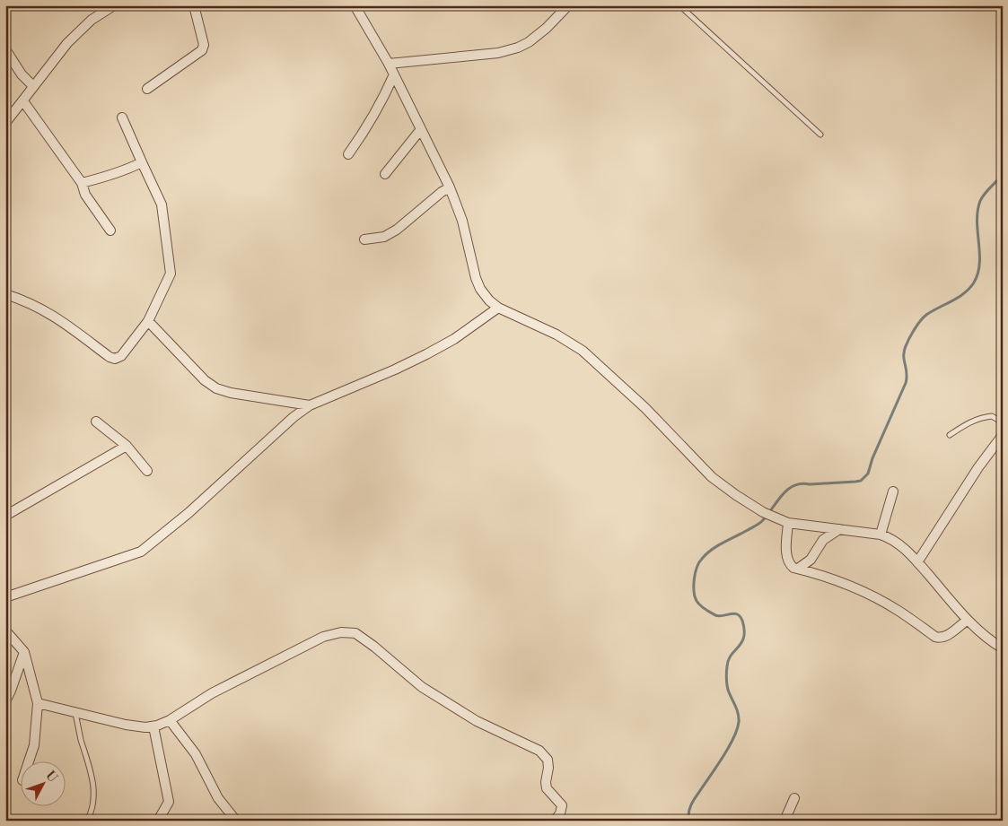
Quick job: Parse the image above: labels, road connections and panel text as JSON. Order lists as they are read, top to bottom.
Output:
{
  "north": "top right"
}
